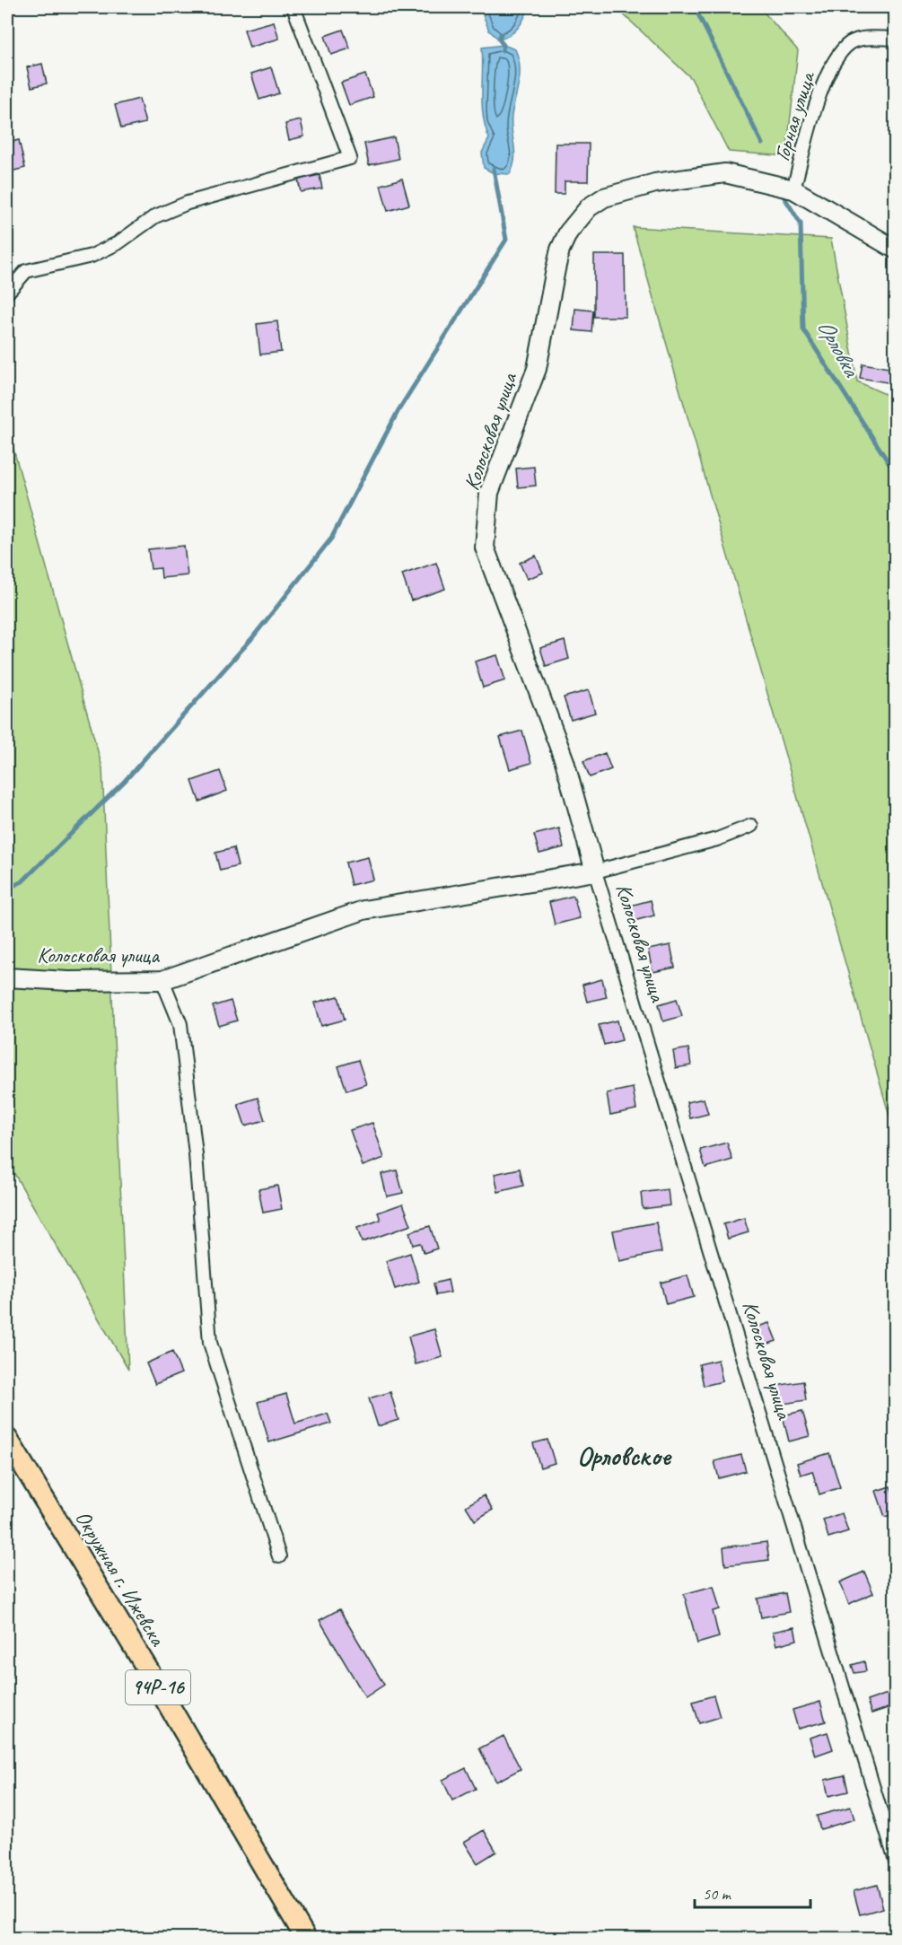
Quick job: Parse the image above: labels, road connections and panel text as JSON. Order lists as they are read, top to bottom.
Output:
{
  "streets": {
    "main road": ["Окружная г. Ижевска", "94Р-16"],
    "street": ["Горная улица", "Колосковая улица"]
  },
  "crossings": [
    ["Горная улица", "Колосковая улица"]
  ],
  "districts": ["Орловское"],
  "water": ["Орловка"],
  "scale_bar": "50 m"
}
